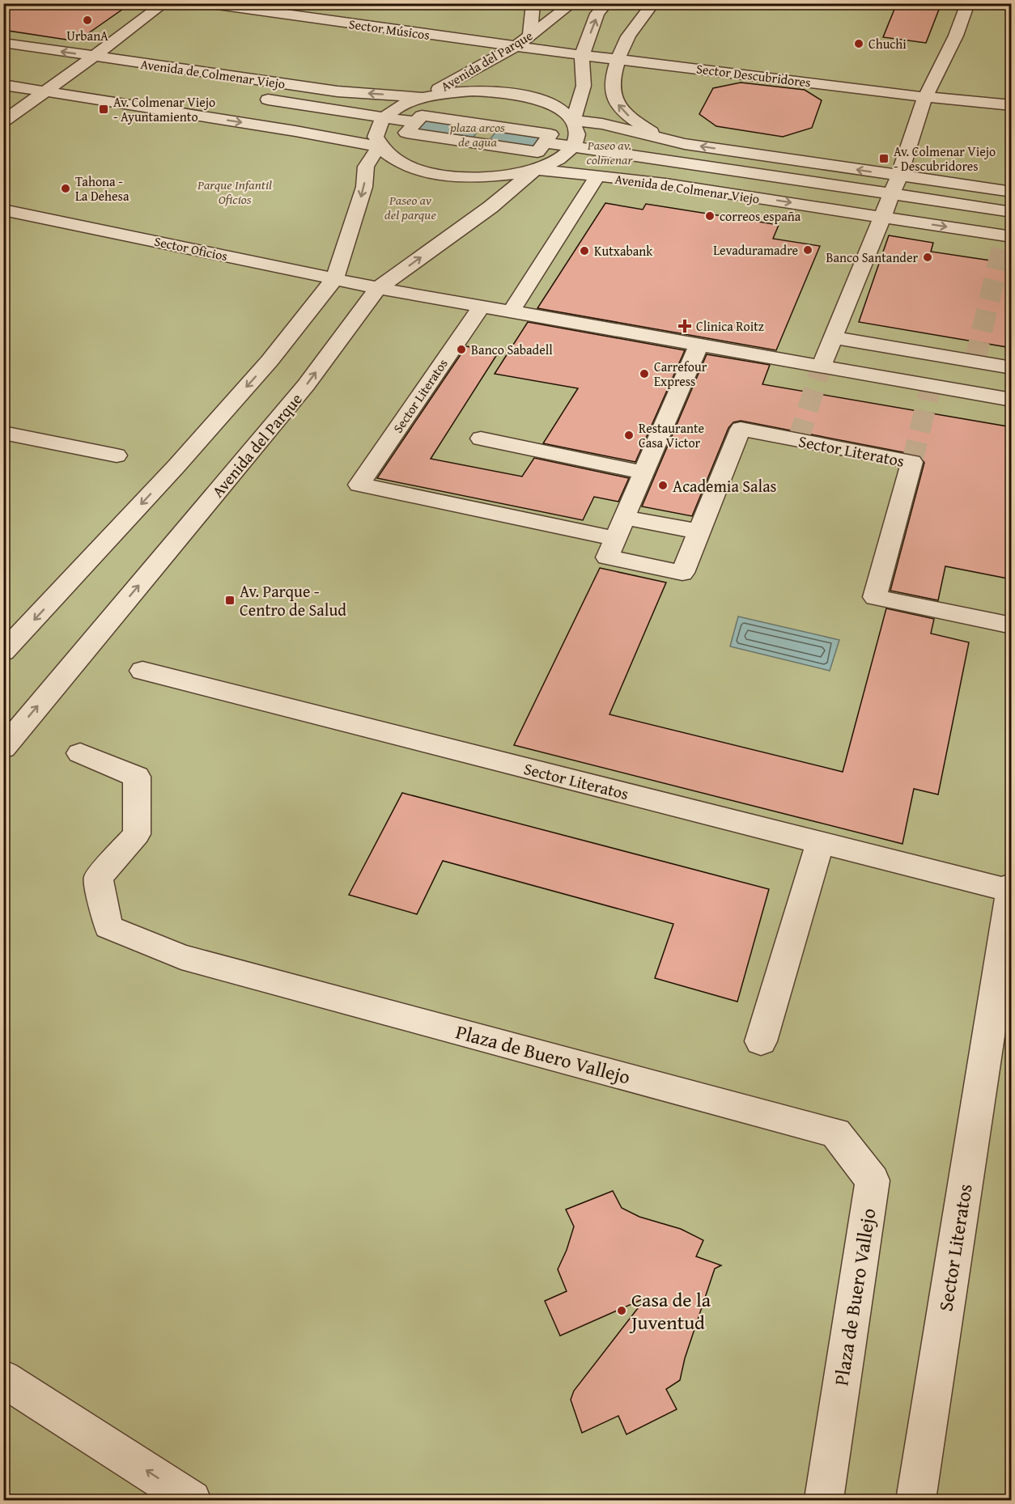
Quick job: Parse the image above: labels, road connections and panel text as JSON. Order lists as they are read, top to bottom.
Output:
{
  "streets": {
    "street": [
      "Sector Músicos",
      "Avenida del Parque",
      "Avenida de Colmenar Viejo",
      "Sector Descubridores",
      "Sector Oficios",
      "Sector Literatos",
      "Plaza de Buero Vallejo"
    ]
  },
  "crossings": [
    ["Sector Músicos", "Avenida del Parque"],
    ["Sector Músicos", "Sector Descubridores"],
    ["Avenida del Parque", "Avenida de Colmenar Viejo"],
    ["Avenida del Parque", "Sector Oficios"]
  ],
  "parks": [
    "plaza arcos de agua",
    "Paseo av. colmenar",
    "Parque Infantil Oficios",
    "Paseo av del parque"
  ],
  "places": {
    "other": [
      "UrbanA",
      "Chuchi",
      "Tahona - La Dehesa",
      "correos españa",
      "Levaduramadre",
      "Kutxabank",
      "Banco Santander",
      "Banco Sabadell",
      "Carrefour Express",
      "Restaurante Casa Victor",
      "Academia Salas",
      "Casa de la Juventud"
    ],
    "transit": ["Av. Colmenar Viejo - Ayuntamiento", "Av. Colmenar Viejo - Descubridores", "Av. Parque - Centro de Salud"],
    "health": ["Clinica Roitz"]
  }
}
